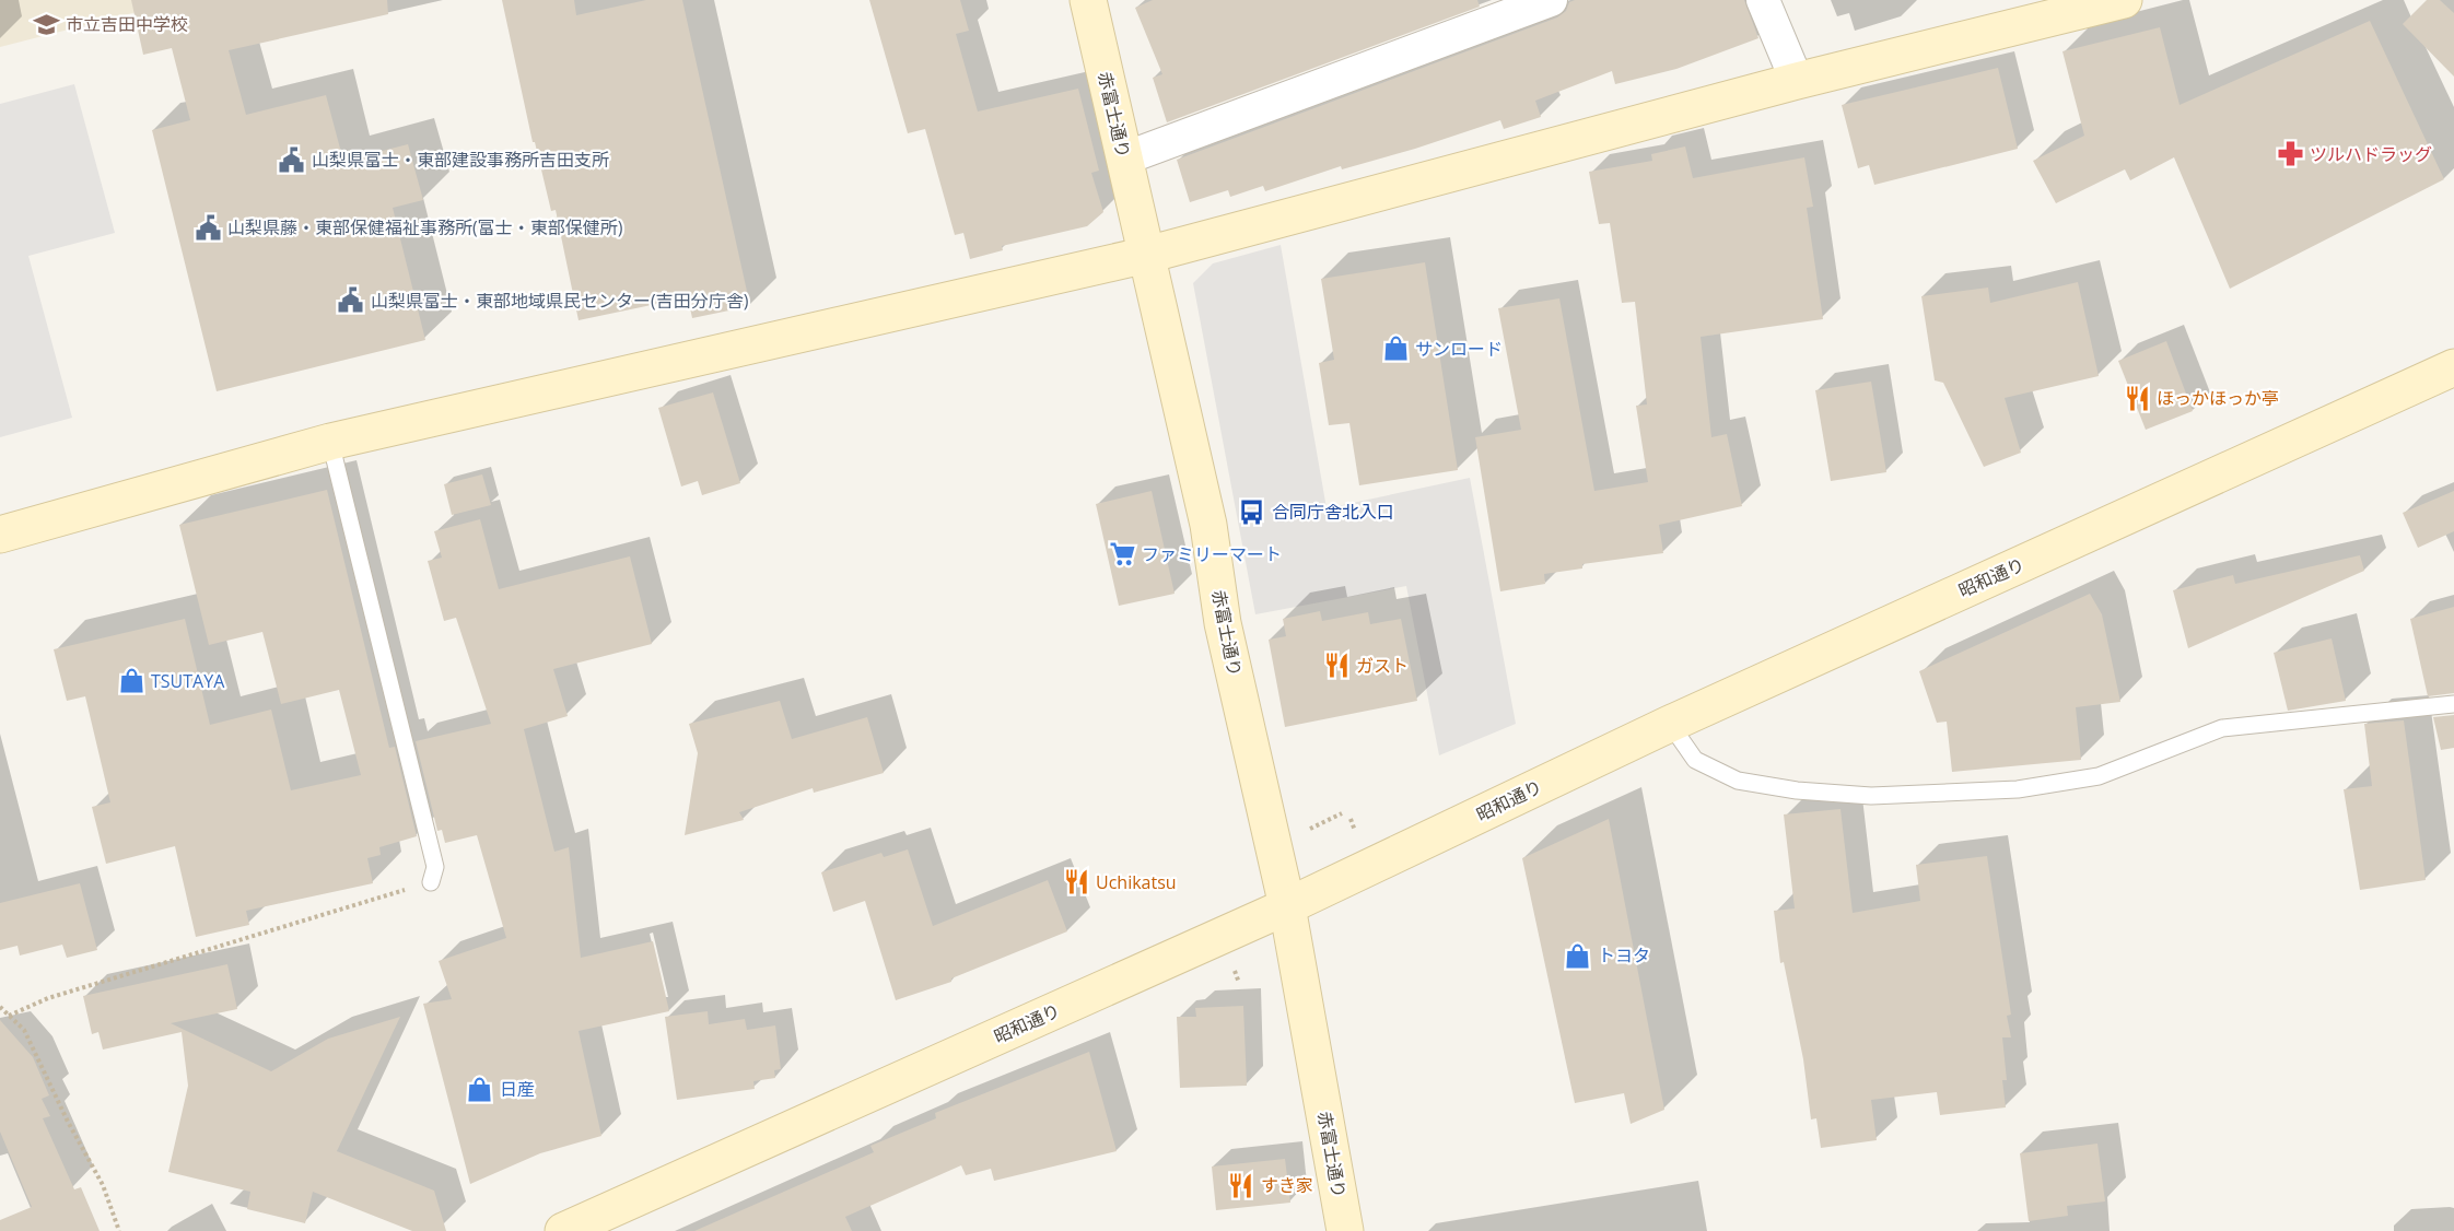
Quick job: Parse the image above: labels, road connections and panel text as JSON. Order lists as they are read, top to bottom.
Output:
{
  "streets": {
    "street": ["赤富士通り", "昭和通り"]
  },
  "crossings": [
    ["赤富士通り", "昭和通り"]
  ],
  "places": {
    "school or university": ["市立吉田中学校"],
    "pharmacy": ["ツルハドラッグ"],
    "public building": ["山梨県富士・東部建設事務所吉田支所", "山梨県藤・東部保健福祉事務所(富士・東部保健所)", "山梨県富士・東部地域県民センター(吉田分庁舎)"],
    "shop": [
      "サンロード",
      "TSUTAYA",
      "トヨタ",
      "日産"
    ],
    "restaurant": [
      "ほっかほっか亭",
      "ガスト",
      "Uchikatsu",
      "すき家"
    ],
    "bus stop": ["合同庁舎北入口"],
    "supermarket": ["ファミリーマート"]
  }
}
